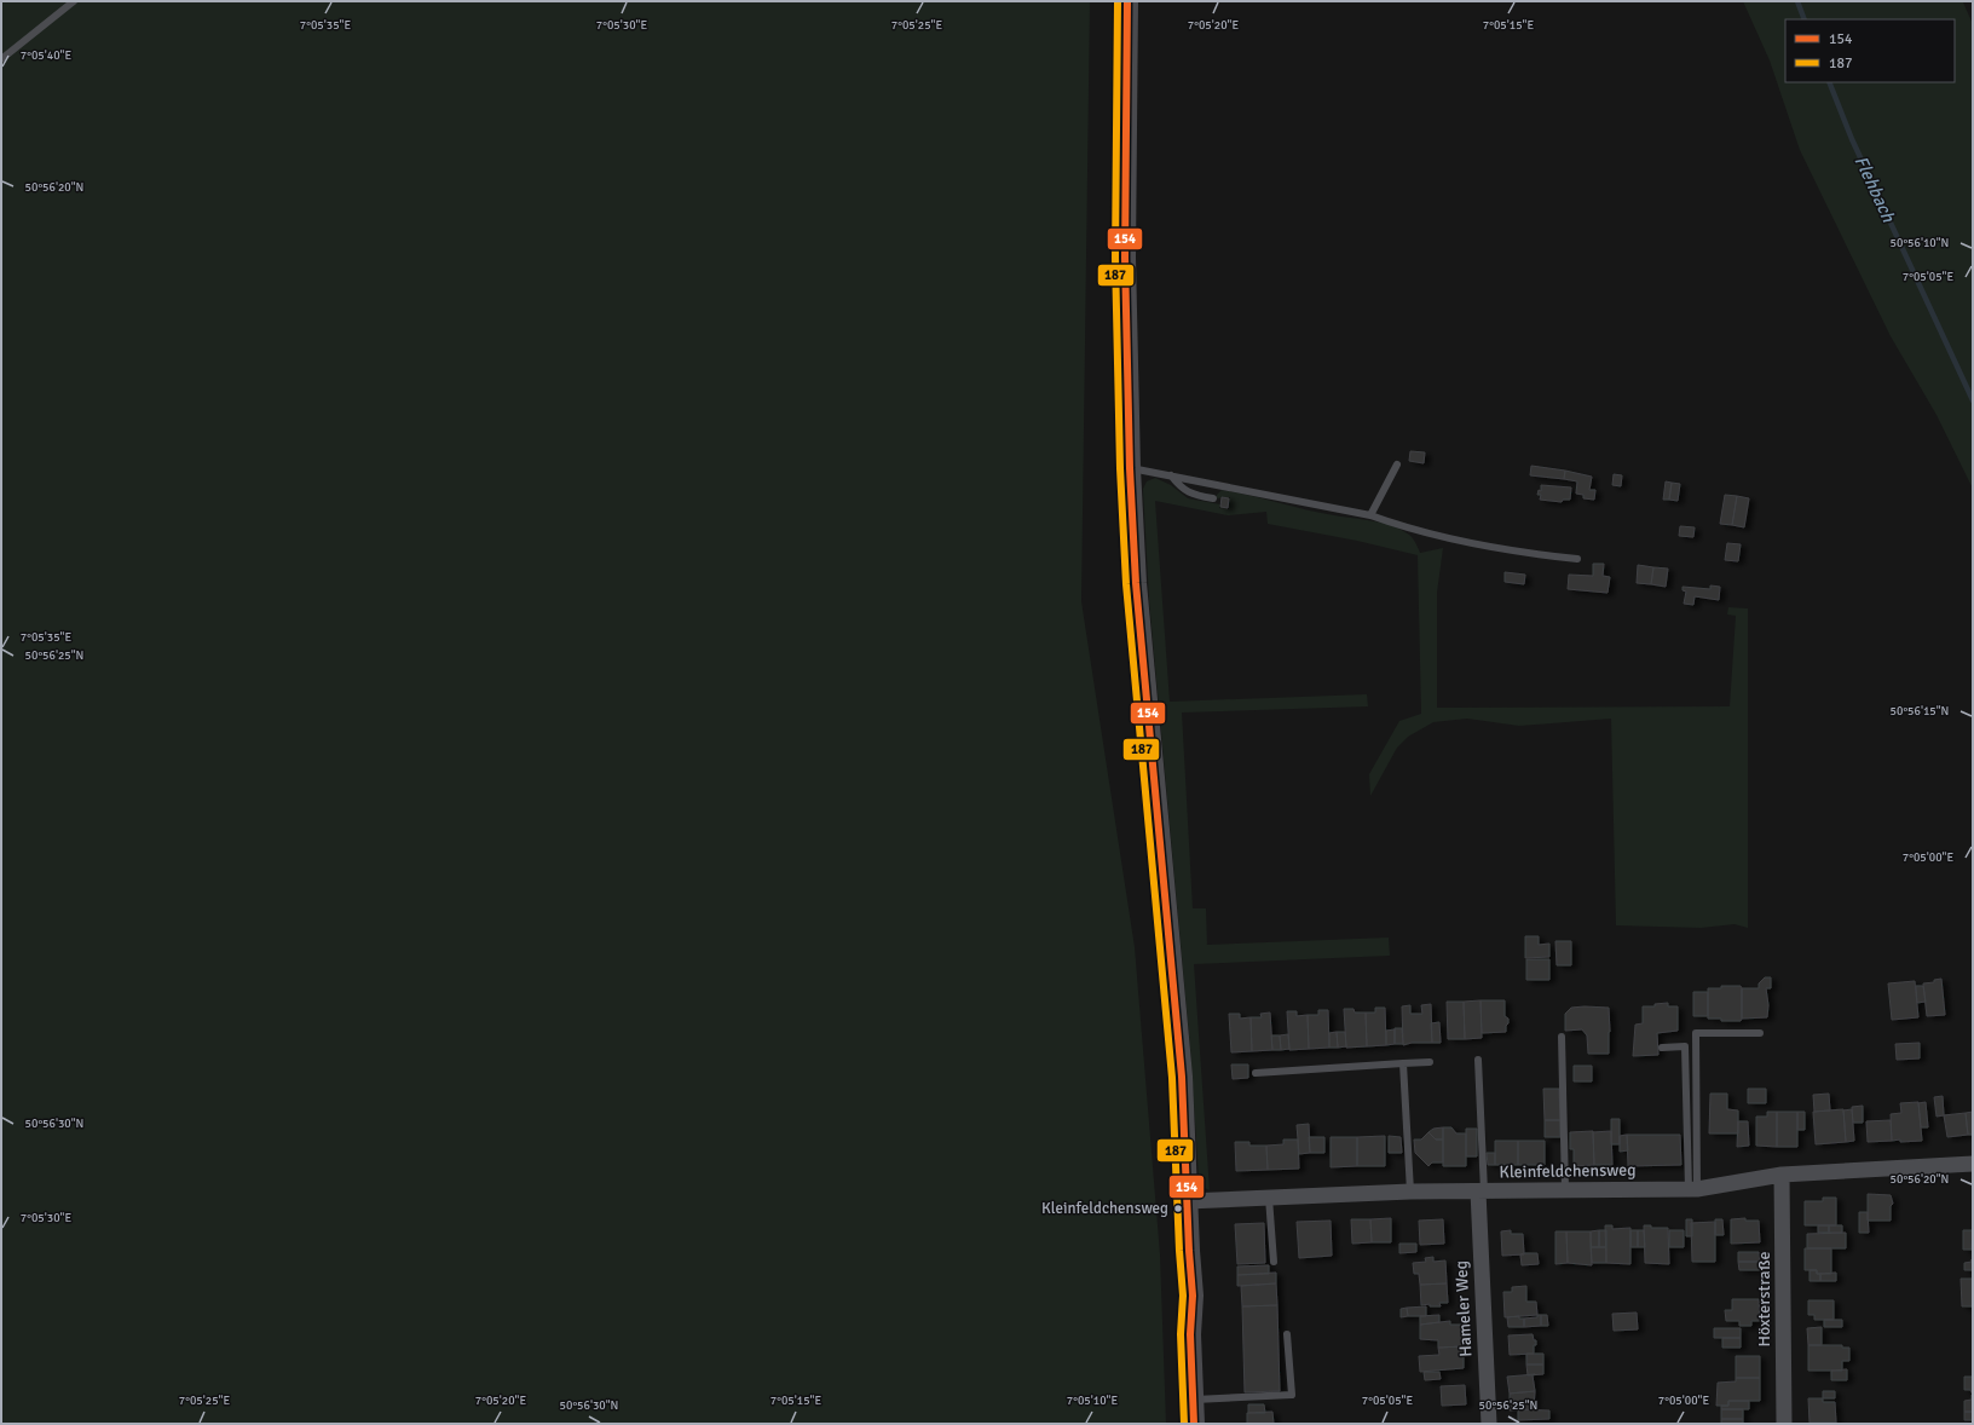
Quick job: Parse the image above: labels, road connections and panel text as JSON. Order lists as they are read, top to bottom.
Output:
{
  "streets": {
    "street": ["Kleinfeldchensweg", "Höxterstraße", "Hameler Weg"]
  },
  "crossings": [
    ["Kleinfeldchensweg", "Höxterstraße"],
    ["Kleinfeldchensweg", "Hameler Weg"]
  ],
  "water": ["Flehbach"],
  "places": ["Kleinfeldchensweg"],
  "lines": ["transit line 154", "transit line 187"],
  "legend": ["154", "187"],
  "coordinates": [
    "7°05'35\"E",
    "7°05'30\"E",
    "7°05'25\"E",
    "7°05'20\"E",
    "7°05'15\"E",
    "7°05'40\"E",
    "50°56'20\"N",
    "50°56'10\"N",
    "7°05'05\"E",
    "50°56'25\"N",
    "50°56'15\"N",
    "7°05'00\"E",
    "50°56'30\"N",
    "7°05'10\"E"
  ]
}
